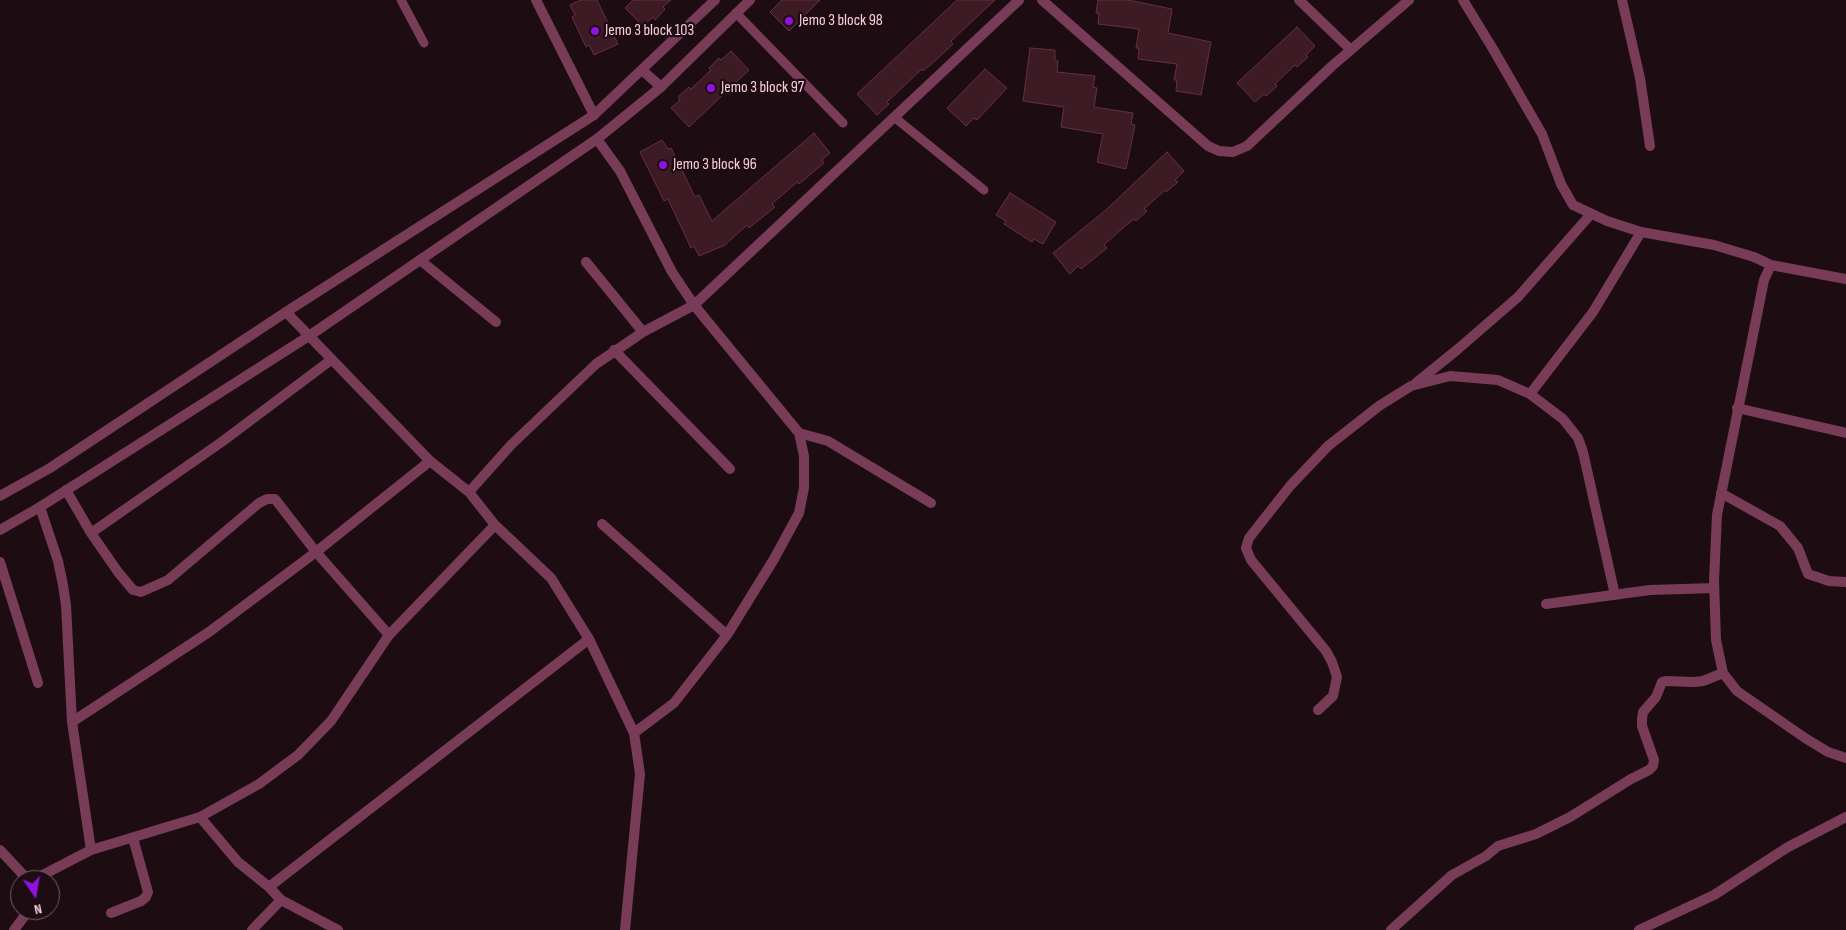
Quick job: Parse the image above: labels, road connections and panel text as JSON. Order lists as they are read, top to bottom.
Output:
{
  "places": [
    "Jemo 3 block 98",
    "Jemo 3 block 103",
    "Jemo 3 block 97",
    "Jemo 3 block 96"
  ],
  "north": "bottom"
}
